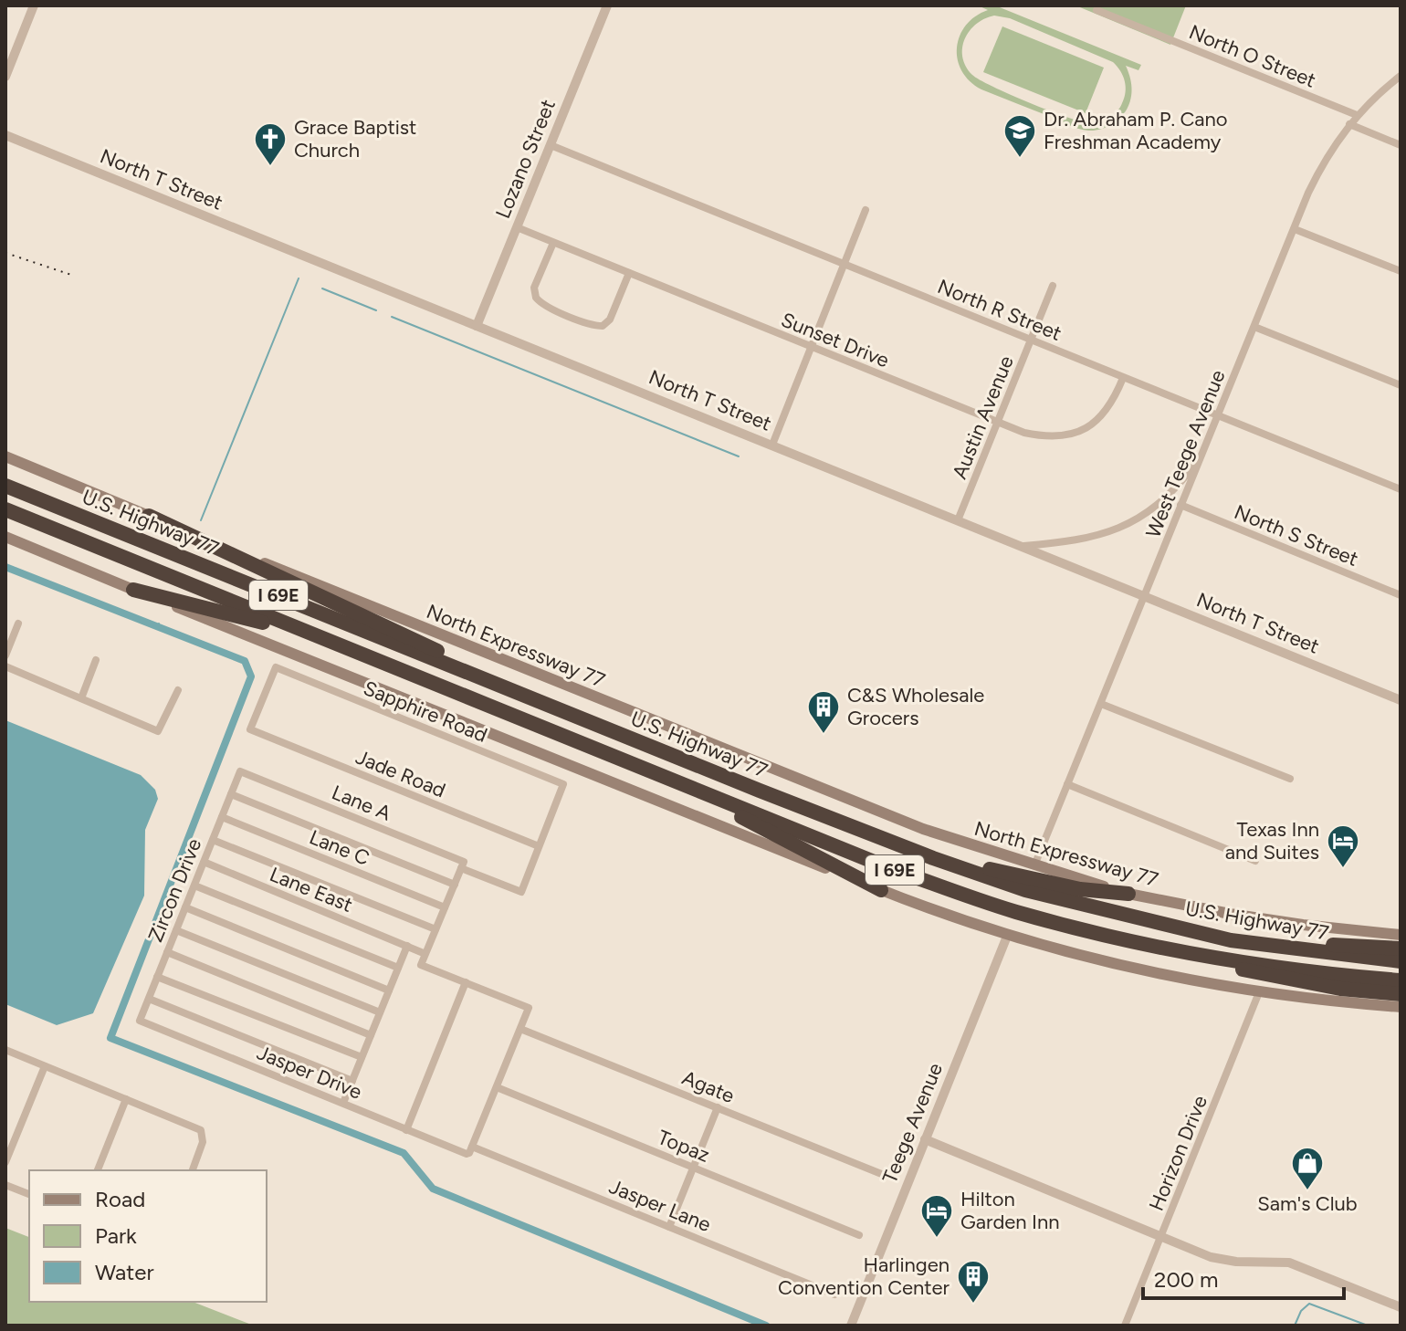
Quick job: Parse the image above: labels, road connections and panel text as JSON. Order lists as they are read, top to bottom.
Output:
{
  "streets": {
    "highway": ["U.S. Highway 77", "I 69E"],
    "main road": ["North Expressway 77"],
    "street": [
      "North O Street",
      "Lozano Street",
      "North T Street",
      "North R Street",
      "Sunset Drive",
      "Austin Avenue",
      "West Teege Avenue",
      "North S Street",
      "Sapphire Road",
      "Jade Road",
      "Lane A",
      "Lane C",
      "Lane East",
      "Zircon Drive",
      "Jasper Drive",
      "Agate",
      "Teege Avenue",
      "Topaz",
      "Horizon Drive",
      "Jasper Lane"
    ]
  },
  "crossings": [
    ["North O Street", "West Teege Avenue"],
    ["Lozano Street", "North T Street"],
    ["Lozano Street", "North R Street"],
    ["Lozano Street", "Sunset Drive"],
    ["North T Street", "Austin Avenue"],
    ["North T Street", "West Teege Avenue"],
    ["North R Street", "Sunset Drive"],
    ["North R Street", "Austin Avenue"],
    ["North R Street", "West Teege Avenue"],
    ["Sunset Drive", "Austin Avenue"],
    ["West Teege Avenue", "North S Street"],
    ["West Teege Avenue", "North Expressway 77"],
    ["Sapphire Road", "Jade Road"],
    ["Lane A", "Zircon Drive"],
    ["Lane C", "Zircon Drive"],
    ["Lane East", "Zircon Drive"],
    ["Zircon Drive", "Jasper Drive"],
    ["Jasper Drive", "Jasper Lane"]
  ],
  "places": {
    "school or university": ["Dr. Abraham P. Cano Freshman Academy"],
    "church": ["Grace Baptist Church"],
    "building": ["C&S Wholesale Grocers", "Harlingen Convention Center"],
    "hotel": ["Texas Inn and Suites", "Hilton Garden Inn"],
    "shop": ["Sam's Club"]
  },
  "legend": ["Road", "Park", "Water"],
  "scale_bar": "200 m"
}
